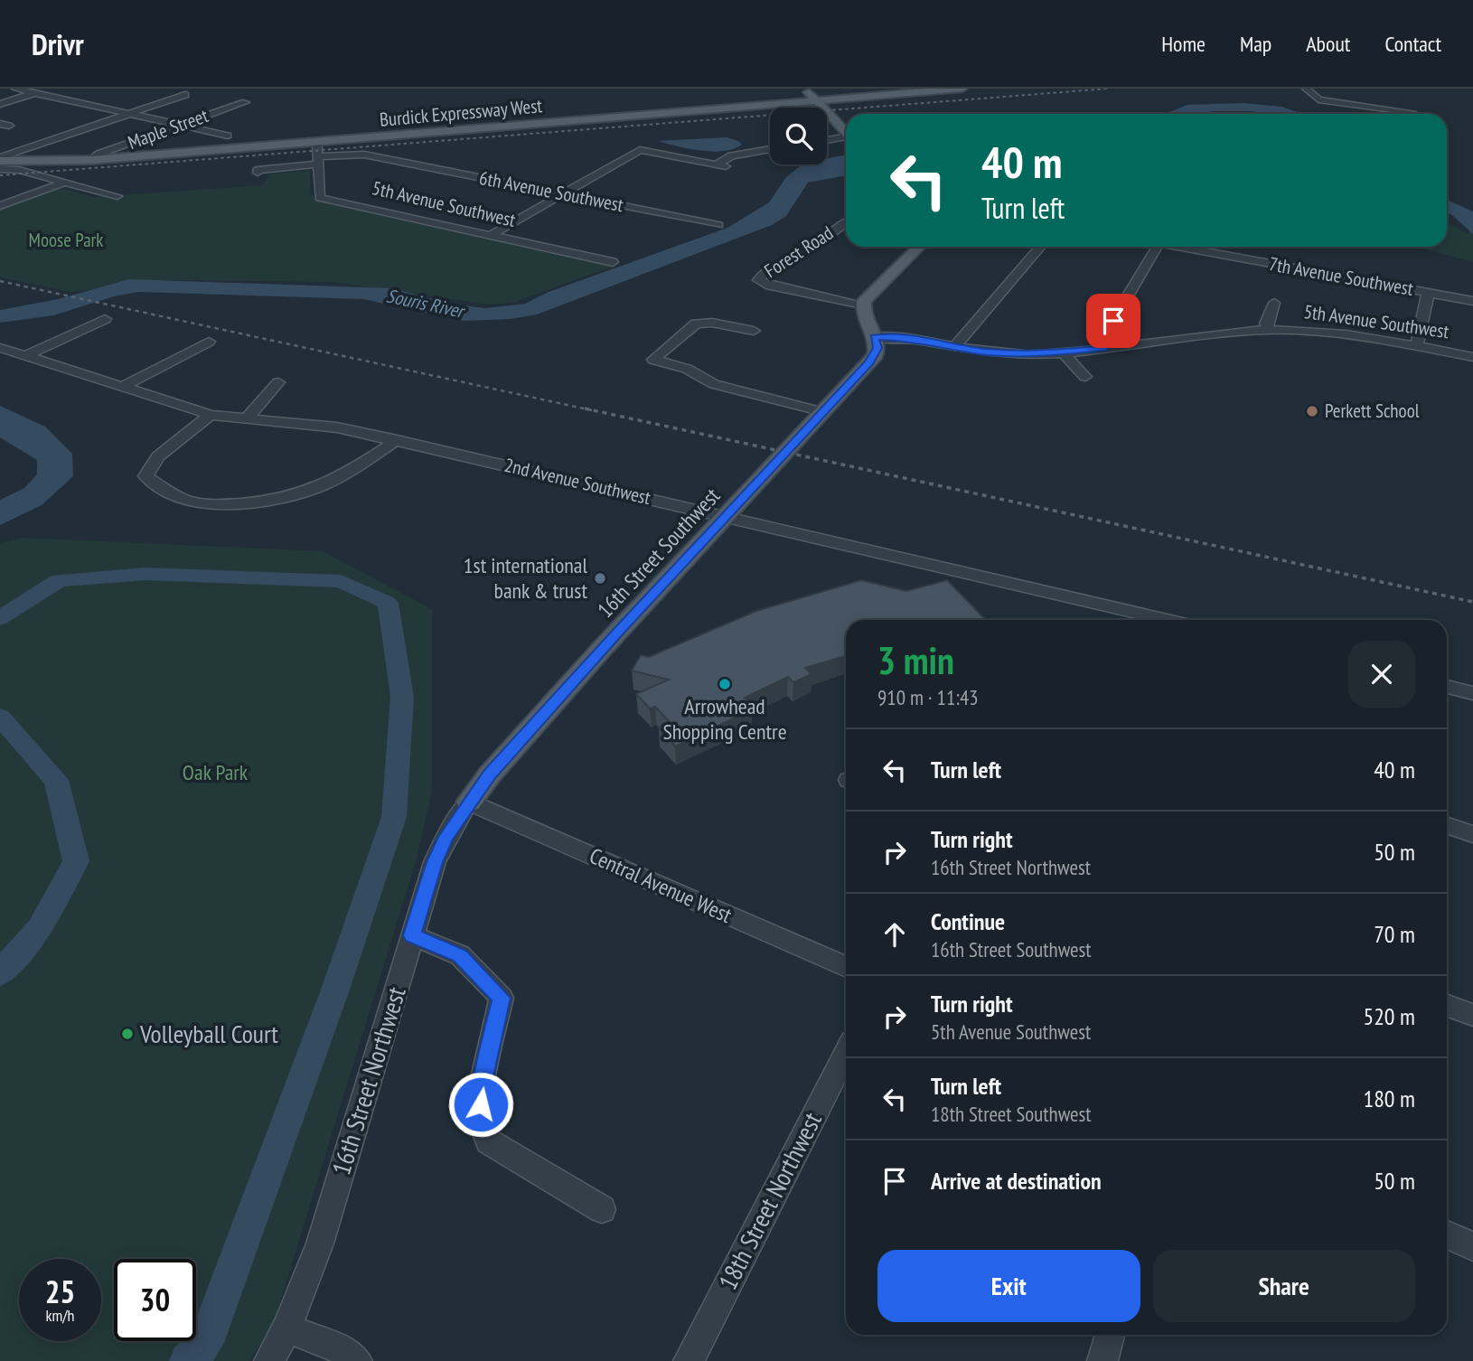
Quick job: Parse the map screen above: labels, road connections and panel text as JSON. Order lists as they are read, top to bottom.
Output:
{
  "streets": {
    "main road": ["Burdick Expressway West", "16th Street Southwest"],
    "street": [
      "Maple Street",
      "6th Avenue Southwest",
      "5th Avenue Southwest",
      "Forest Road",
      "7th Avenue Southwest",
      "2nd Avenue Southwest",
      "Central Avenue West",
      "16th Street Northwest",
      "18th Street Northwest"
    ]
  },
  "crossings": [
    ["Burdick Expressway West", "Maple Street"],
    ["Burdick Expressway West", "5th Avenue Southwest"],
    ["6th Avenue Southwest", "5th Avenue Southwest"],
    ["5th Avenue Southwest", "16th Street Southwest"],
    ["2nd Avenue Southwest", "16th Street Southwest"],
    ["16th Street Southwest", "Central Avenue West"],
    ["16th Street Southwest", "16th Street Northwest"],
    ["Central Avenue West", "16th Street Northwest"]
  ],
  "water": ["Souris River"],
  "parks": ["Moose Park", "Oak Park"],
  "places": [
    "Perkett School",
    "1st international bank & trust",
    "Arrowhead Shopping Centre",
    "Volleyball Court"
  ],
  "page": {
    "header": "Drivr",
    "nav": [
      "Home",
      "Map",
      "About",
      "Contact"
    ],
    "turn": ["40 m", "Turn left"],
    "heading": ["3 min", "910 m · 11:43"],
    "list": [
      {
        "name": "Turn left",
        "value": "40 m"
      },
      {
        "name": "Turn right",
        "note": "16th Street Northwest",
        "value": "50 m"
      },
      {
        "name": "Continue",
        "note": "16th Street Southwest",
        "value": "70 m"
      },
      {
        "name": "Turn right",
        "note": "5th Avenue Southwest",
        "value": "520 m"
      },
      {
        "name": "Turn left",
        "note": "18th Street Southwest",
        "value": "180 m"
      },
      {
        "name": "Arrive at destination",
        "value": "50 m"
      }
    ],
    "buttons": ["Exit", "Share"],
    "speed": "25 km/h",
    "limit": "30"
  }
}
